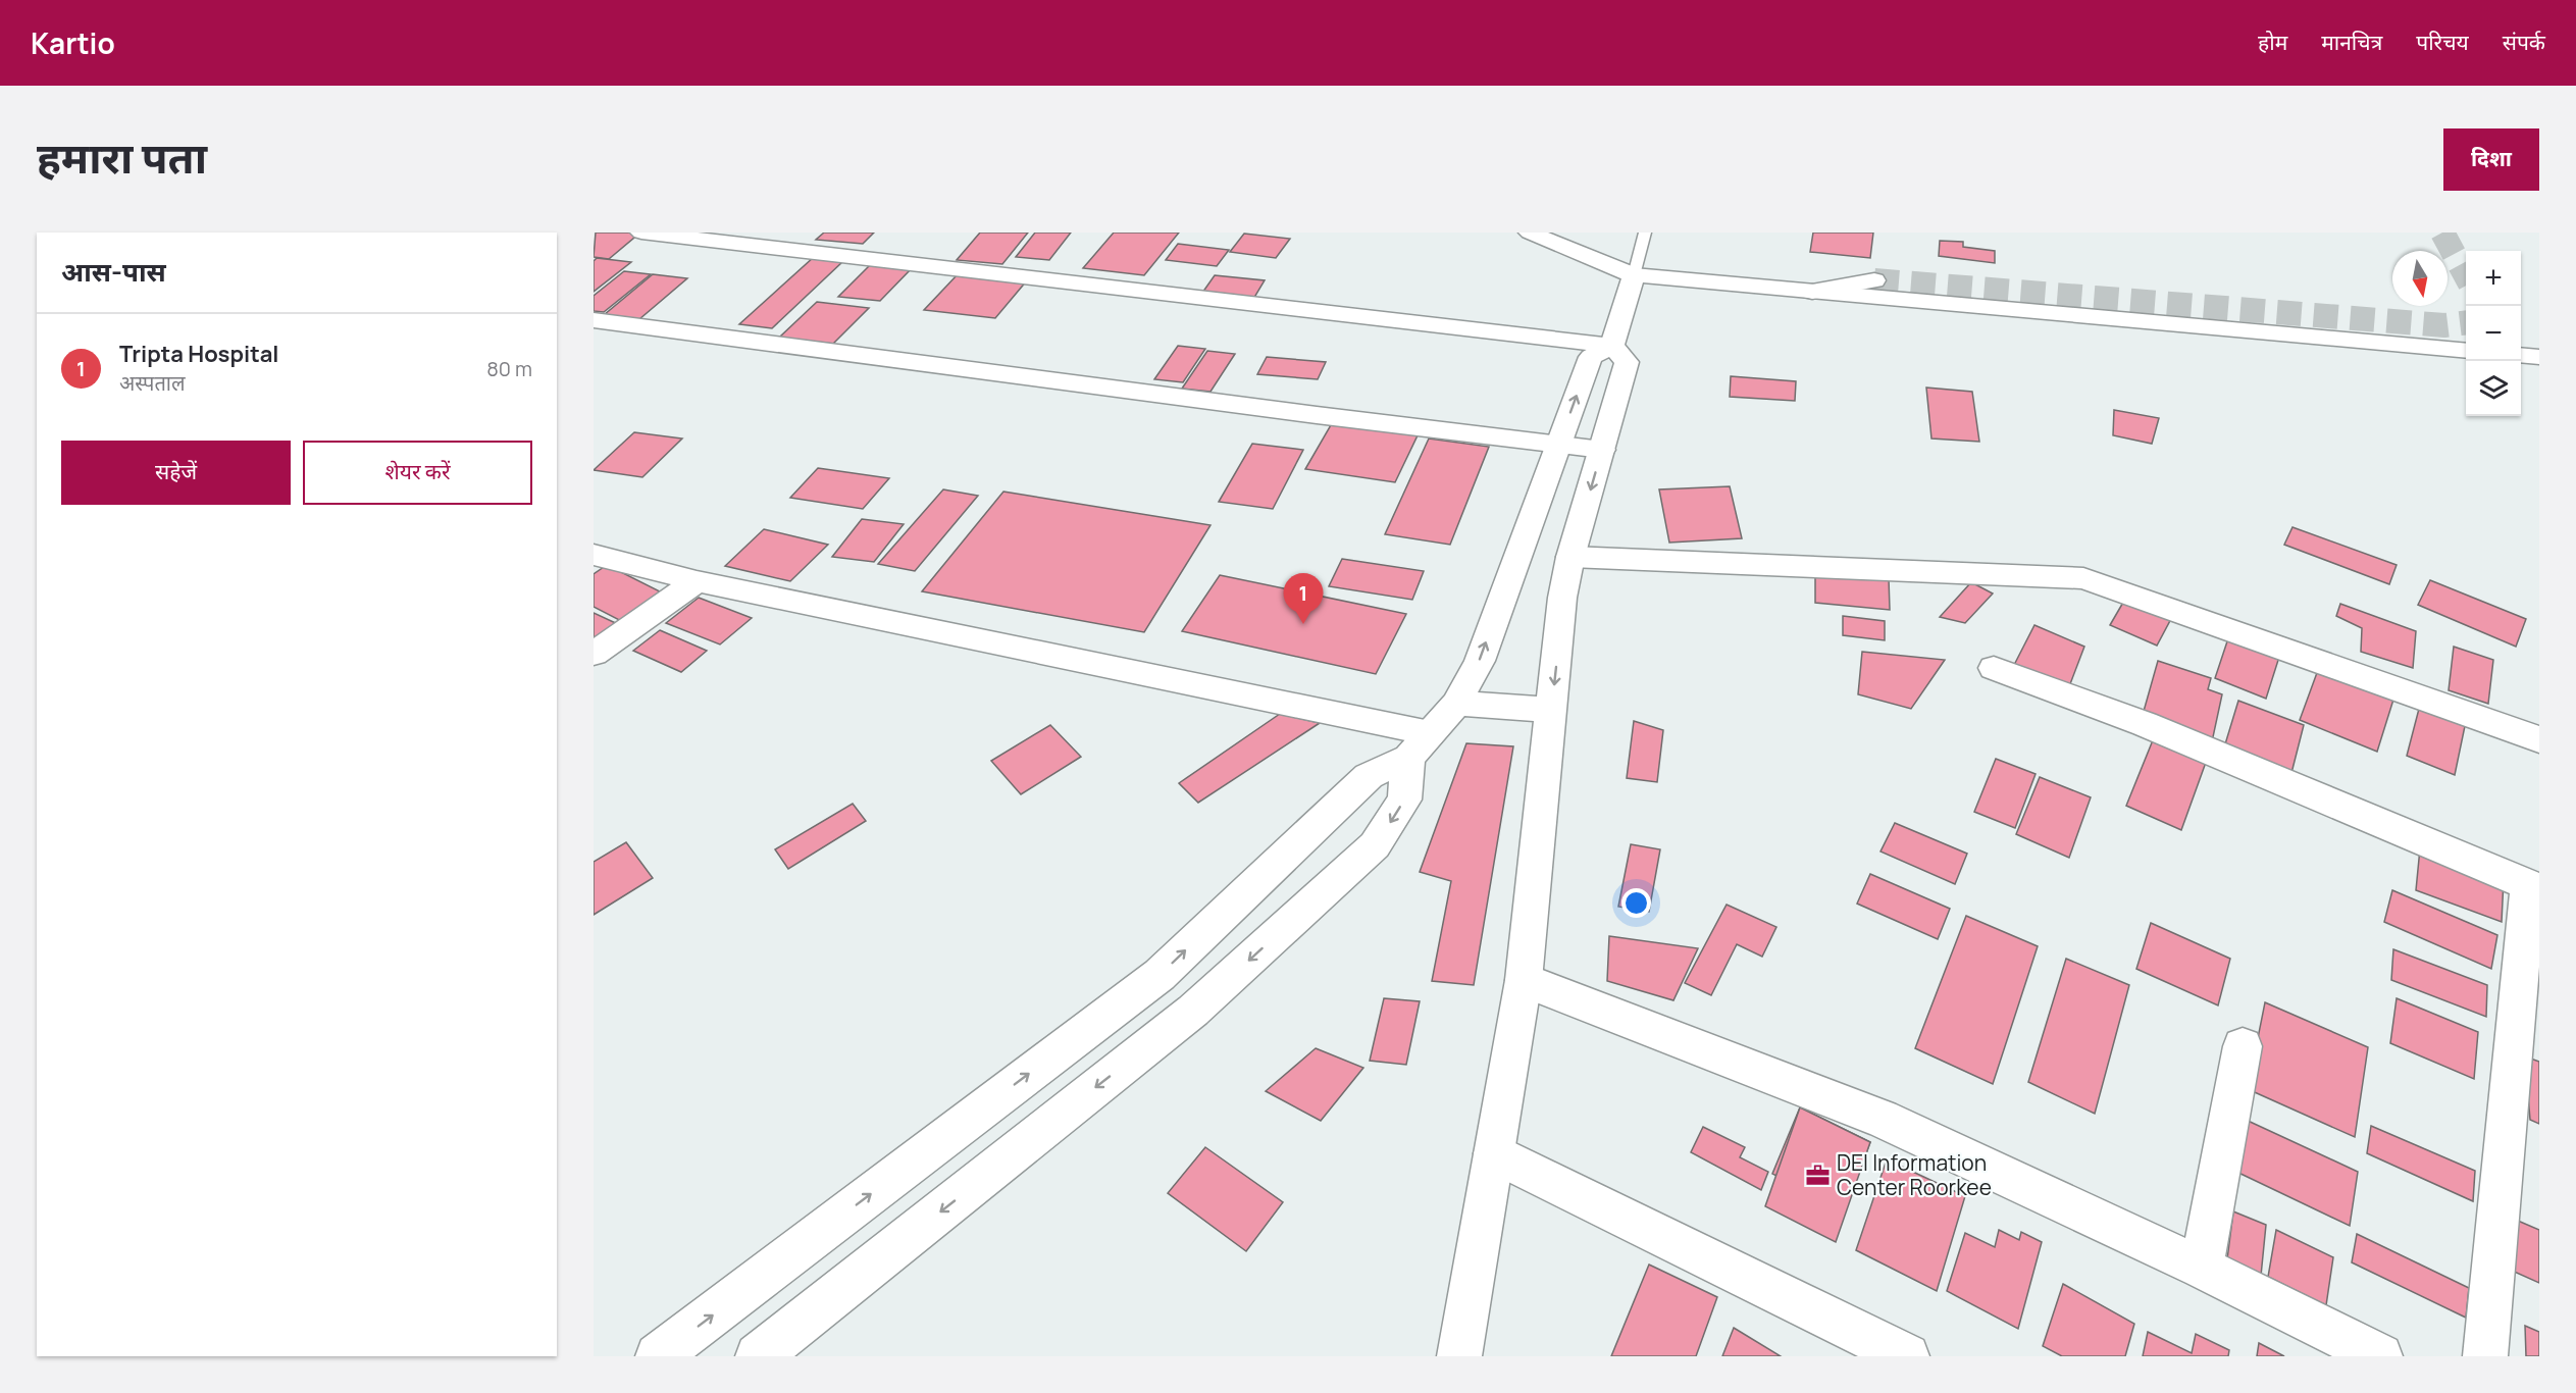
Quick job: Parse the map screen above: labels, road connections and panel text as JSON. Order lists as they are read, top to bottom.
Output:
{
  "places": {
    "office": ["DEI Information Center Roorkee"]
  },
  "north": "bottom",
  "page": {
    "header": "Kartio",
    "nav": [
      "होम",
      "मानचित्र",
      "परिचय",
      "संपर्क"
    ],
    "title": "हमारा पता",
    "buttons": [
      "दिशा",
      ["सहेजें", "शेयर करें"]
    ],
    "heading": "आस-पास",
    "map_buttons": ["+", "−"],
    "list": [
      {
        "mark": "1",
        "name": "Tripta Hospital",
        "note": "अस्पताल",
        "value": "80 m"
      }
    ],
    "pins": "1"
  }
}
